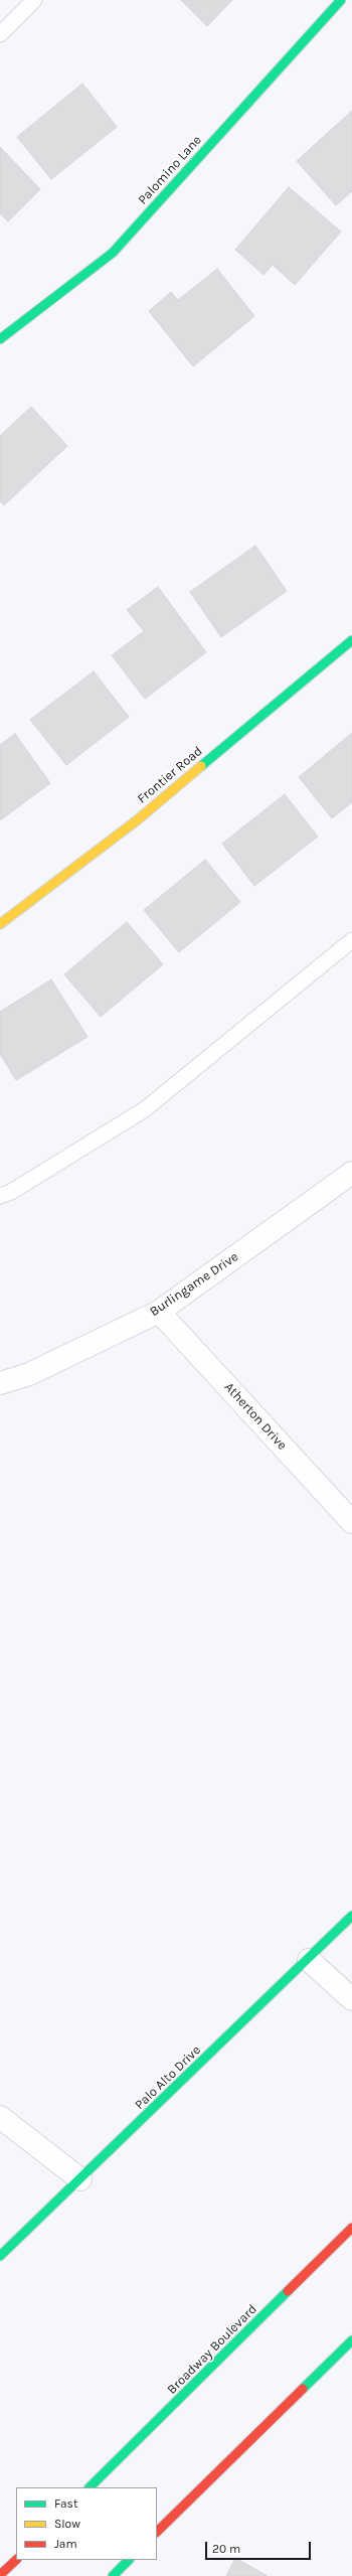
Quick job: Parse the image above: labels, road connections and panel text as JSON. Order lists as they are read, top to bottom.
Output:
{
  "streets": {
    "street": [
      "Palomino Lane",
      "Frontier Road",
      "Burlingame Drive",
      "Atherton Drive",
      "Palo Alto Drive",
      "Broadway Boulevard"
    ]
  },
  "crossings": [
    ["Burlingame Drive", "Atherton Drive"]
  ],
  "legend": ["Fast", "Slow", "Jam"],
  "scale_bar": "20 m"
}
